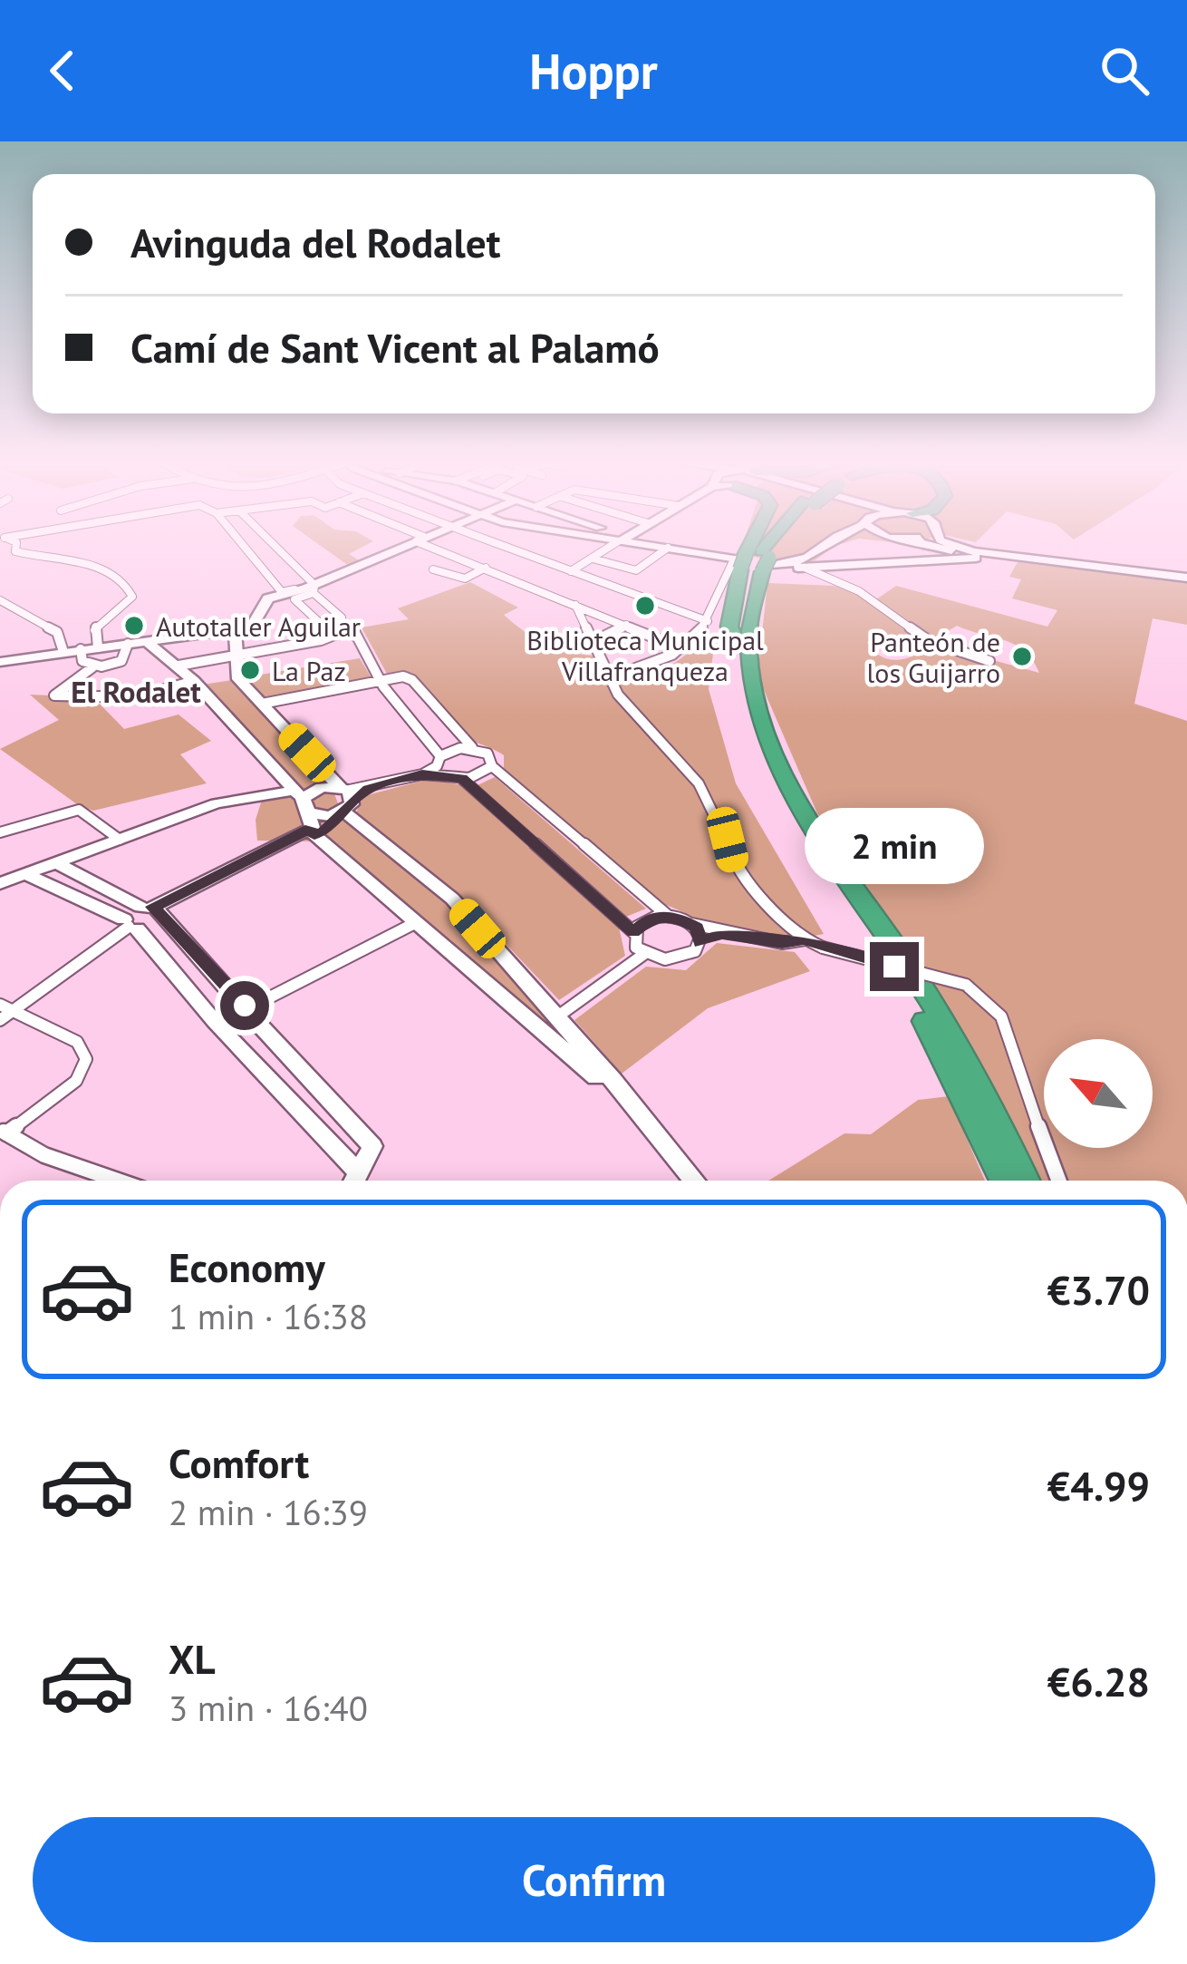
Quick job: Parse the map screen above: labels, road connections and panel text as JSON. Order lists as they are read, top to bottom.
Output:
{
  "districts": ["El Rodalet"],
  "places": [
    "Biblioteca Municipal Villafranqueza",
    "Autotaller Aguilar",
    "Panteón de los Guijarro",
    "La Paz"
  ],
  "north": "top left",
  "page": {
    "header": "Hoppr",
    "banner": ["Avinguda del Rodalet", "Camí de Sant Vicent al Palamó"],
    "bubble": "2 min",
    "list": [
      {
        "name": "Economy",
        "note": "1 min · 16:38",
        "value": "€3.70"
      },
      {
        "name": "Comfort",
        "note": "2 min · 16:39",
        "value": "€4.99"
      },
      {
        "name": "XL",
        "note": "3 min · 16:40",
        "value": "€6.28"
      }
    ],
    "buttons": "Confirm"
  }
}
